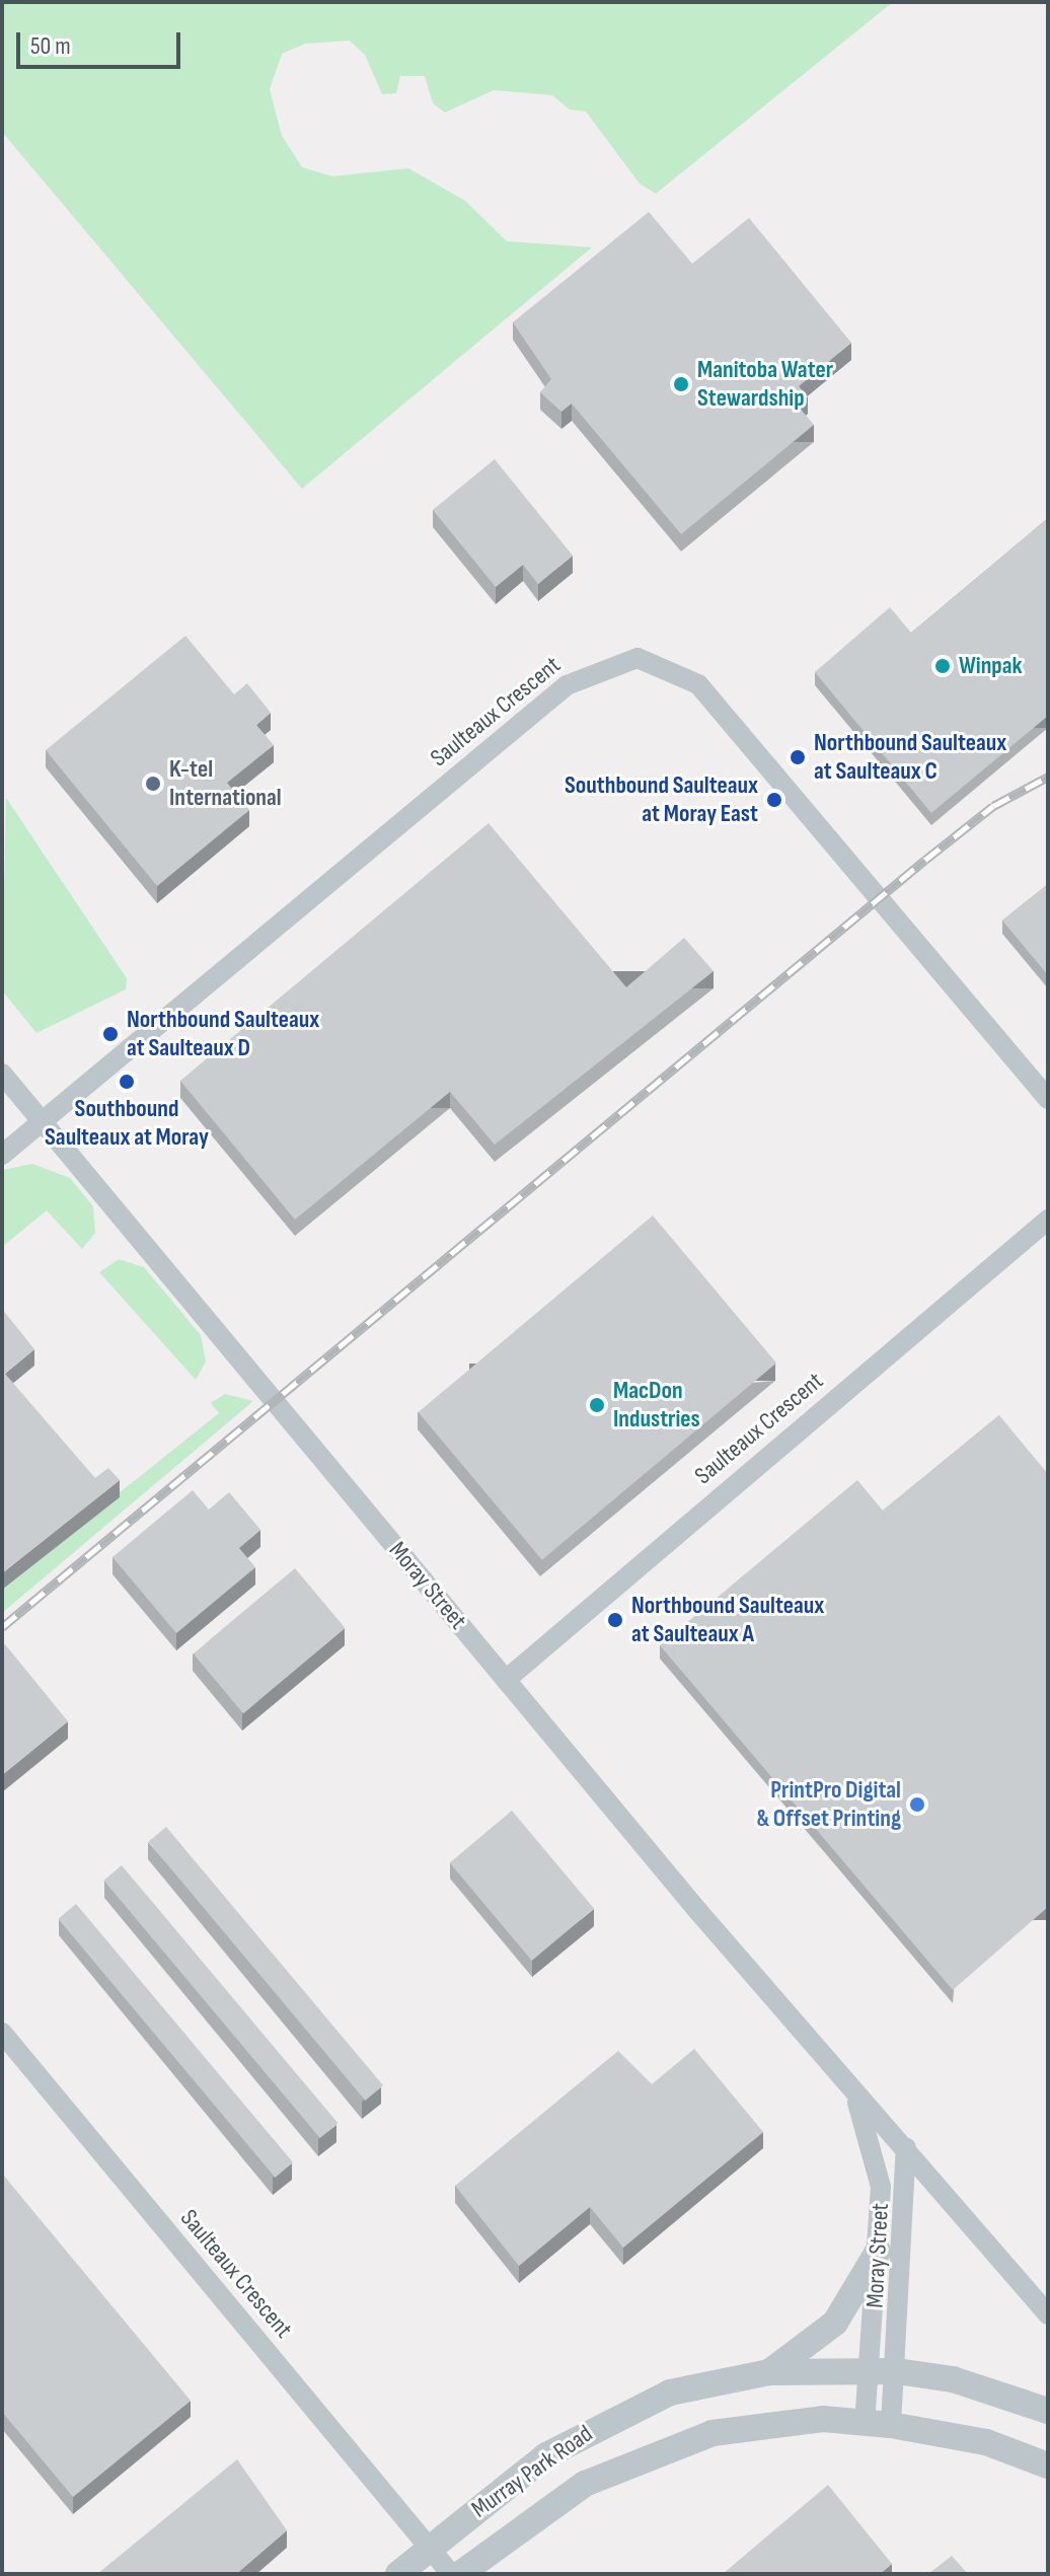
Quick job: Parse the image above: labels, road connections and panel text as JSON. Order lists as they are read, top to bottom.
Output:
{
  "streets": {
    "street": ["Saulteaux Crescent", "Moray Street", "Murray Park Road"]
  },
  "crossings": [
    ["Saulteaux Crescent", "Moray Street"],
    ["Saulteaux Crescent", "Murray Park Road"],
    ["Moray Street", "Murray Park Road"]
  ],
  "places": [
    "Manitoba Water Stewardship",
    "Winpak",
    "Northbound Saulteaux at Saulteaux C",
    "K-tel International",
    "Southbound Saulteaux at Moray East",
    "Northbound Saulteaux at Saulteaux D",
    "Southbound Saulteaux at Moray",
    "MacDon Industries",
    "Northbound Saulteaux at Saulteaux A",
    "PrintPro Digital & Offset Printing"
  ],
  "scale_bar": "50 m"
}
